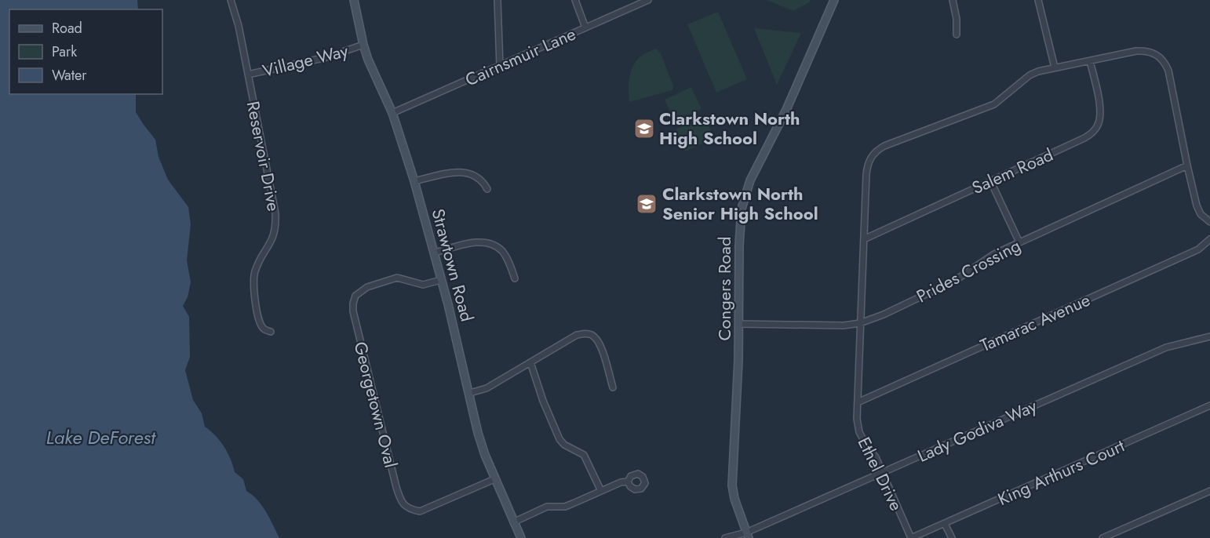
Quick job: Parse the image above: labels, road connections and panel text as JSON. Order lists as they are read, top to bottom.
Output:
{
  "streets": {
    "street": [
      "Cairnsmuir Lane",
      "Village Way",
      "Reservoir Drive",
      "Salem Road",
      "Strawtown Road",
      "Prides Crossing",
      "Congers Road",
      "Tamarac Avenue",
      "Georgetown Oval",
      "Lady Godiva Way",
      "King Arthurs Court",
      "Ethel Drive"
    ]
  },
  "crossings": [
    ["Cairnsmuir Lane", "Strawtown Road"],
    ["Village Way", "Reservoir Drive"],
    ["Village Way", "Strawtown Road"],
    ["Salem Road", "Ethel Drive"],
    ["Strawtown Road", "Georgetown Oval"],
    ["Prides Crossing", "Congers Road"],
    ["Prides Crossing", "Ethel Drive"],
    ["Congers Road", "Lady Godiva Way"],
    ["Tamarac Avenue", "Ethel Drive"],
    ["Lady Godiva Way", "Ethel Drive"],
    ["King Arthurs Court", "Ethel Drive"]
  ],
  "water": ["Lake DeForest"],
  "places": {
    "school or university": ["Clarkstown North High School", "Clarkstown North Senior High School"]
  },
  "legend": ["Road", "Park", "Water"]
}
